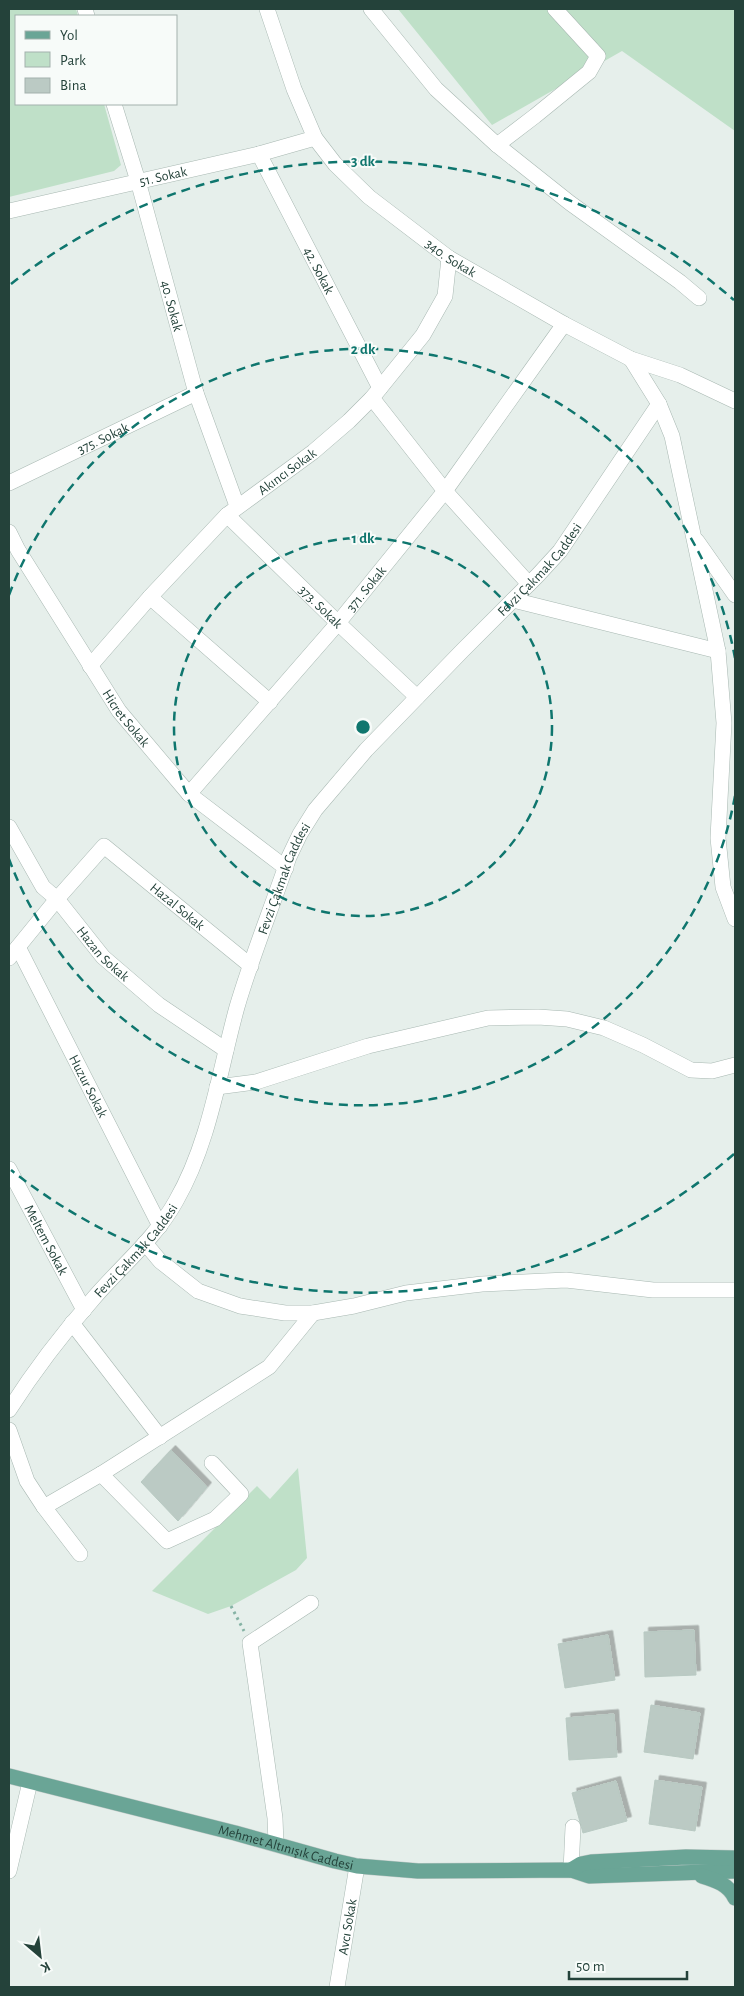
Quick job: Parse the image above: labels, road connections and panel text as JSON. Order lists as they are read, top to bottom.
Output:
{
  "streets": {
    "main road": ["Mehmet Altınışık Caddesi"],
    "street": [
      "51. Sokak",
      "340. Sokak",
      "42. Sokak",
      "40. Sokak",
      "375. Sokak",
      "Akıncı Sokak",
      "Fevzi Çakmak Caddesi",
      "371. Sokak",
      "373. Sokak",
      "Hicret Sokak",
      "Hazal Sokak",
      "Hazan Sokak",
      "Huzur Sokak",
      "Meltem Sokak",
      "Avcı Sokak"
    ]
  },
  "crossings": [
    ["51. Sokak", "340. Sokak"],
    ["51. Sokak", "42. Sokak"],
    ["51. Sokak", "40. Sokak"],
    ["340. Sokak", "Akıncı Sokak"],
    ["340. Sokak", "371. Sokak"],
    ["42. Sokak", "Akıncı Sokak"],
    ["42. Sokak", "Fevzi Çakmak Caddesi"],
    ["42. Sokak", "371. Sokak"],
    ["40. Sokak", "375. Sokak"],
    ["40. Sokak", "Akıncı Sokak"],
    ["40. Sokak", "373. Sokak"],
    ["Akıncı Sokak", "373. Sokak"],
    ["Akıncı Sokak", "Hicret Sokak"],
    ["Fevzi Çakmak Caddesi", "373. Sokak"],
    ["Fevzi Çakmak Caddesi", "Hicret Sokak"],
    ["Fevzi Çakmak Caddesi", "Hazal Sokak"],
    ["Fevzi Çakmak Caddesi", "Hazan Sokak"],
    ["Fevzi Çakmak Caddesi", "Huzur Sokak"],
    ["Fevzi Çakmak Caddesi", "Meltem Sokak"],
    ["371. Sokak", "373. Sokak"],
    ["371. Sokak", "Hicret Sokak"],
    ["Hazal Sokak", "Hazan Sokak"],
    ["Mehmet Altınışık Caddesi", "Avcı Sokak"]
  ],
  "legend": ["Yol", "Park", "Bina"],
  "scale_bar": "50 m",
  "north": "bottom right",
  "rings": ["3 dk", "2 dk", "1 dk"]
}
